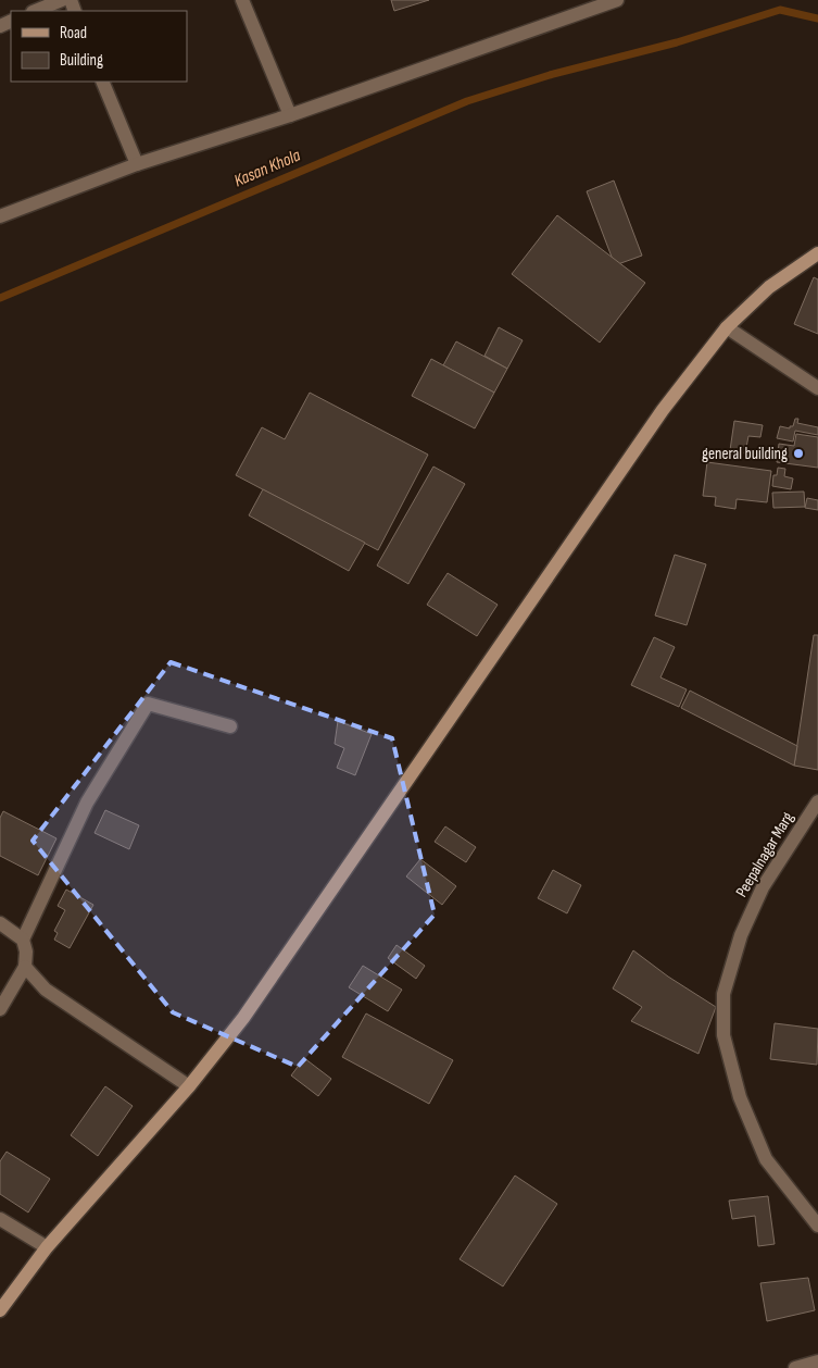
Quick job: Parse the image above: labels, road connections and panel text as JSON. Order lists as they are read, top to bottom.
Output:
{
  "streets": {
    "street": ["Peepalnagar Marg"]
  },
  "water": ["Kasan Khola"],
  "places": ["general building"],
  "legend": ["Road", "Building"]
}
